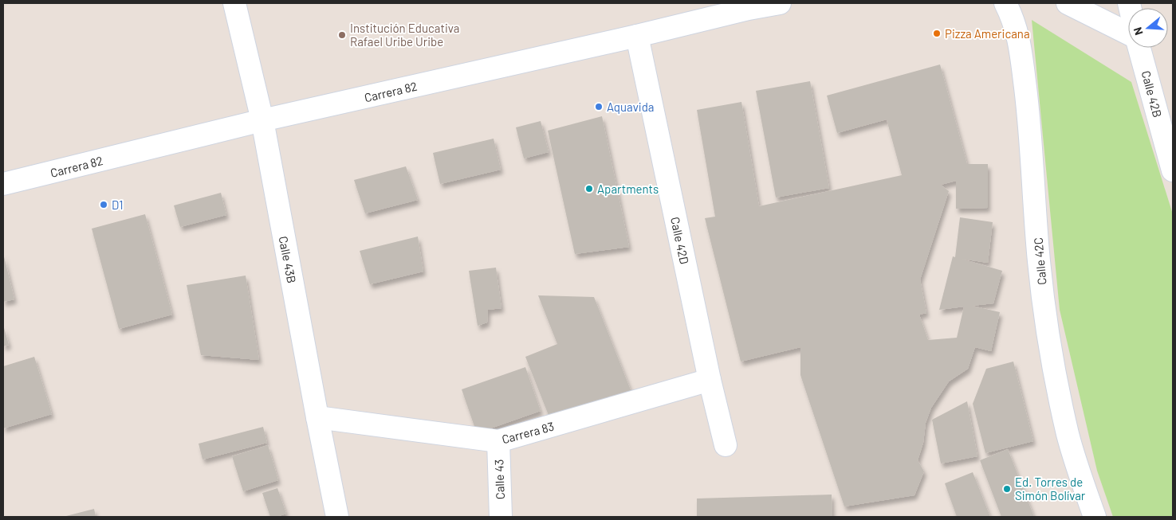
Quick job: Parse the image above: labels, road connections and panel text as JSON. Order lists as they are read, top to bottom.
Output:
{
  "streets": {
    "street": [
      "Carrera 82",
      "Calle 42B",
      "Calle 42D",
      "Calle 43B",
      "Calle 42C",
      "Carrera 83",
      "Calle 43"
    ]
  },
  "crossings": [
    ["Carrera 82", "Calle 42D"],
    ["Carrera 82", "Calle 43B"],
    ["Calle 42D", "Carrera 83"],
    ["Calle 43B", "Carrera 83"],
    ["Carrera 83", "Calle 43"]
  ],
  "places": [
    "Pizza Americana",
    "Institución Educativa Rafael Uribe Uribe",
    "Aquavida",
    "Apartments",
    "D1",
    "Ed. Torres de Simón Bolívar"
  ],
  "north": "left"
}
